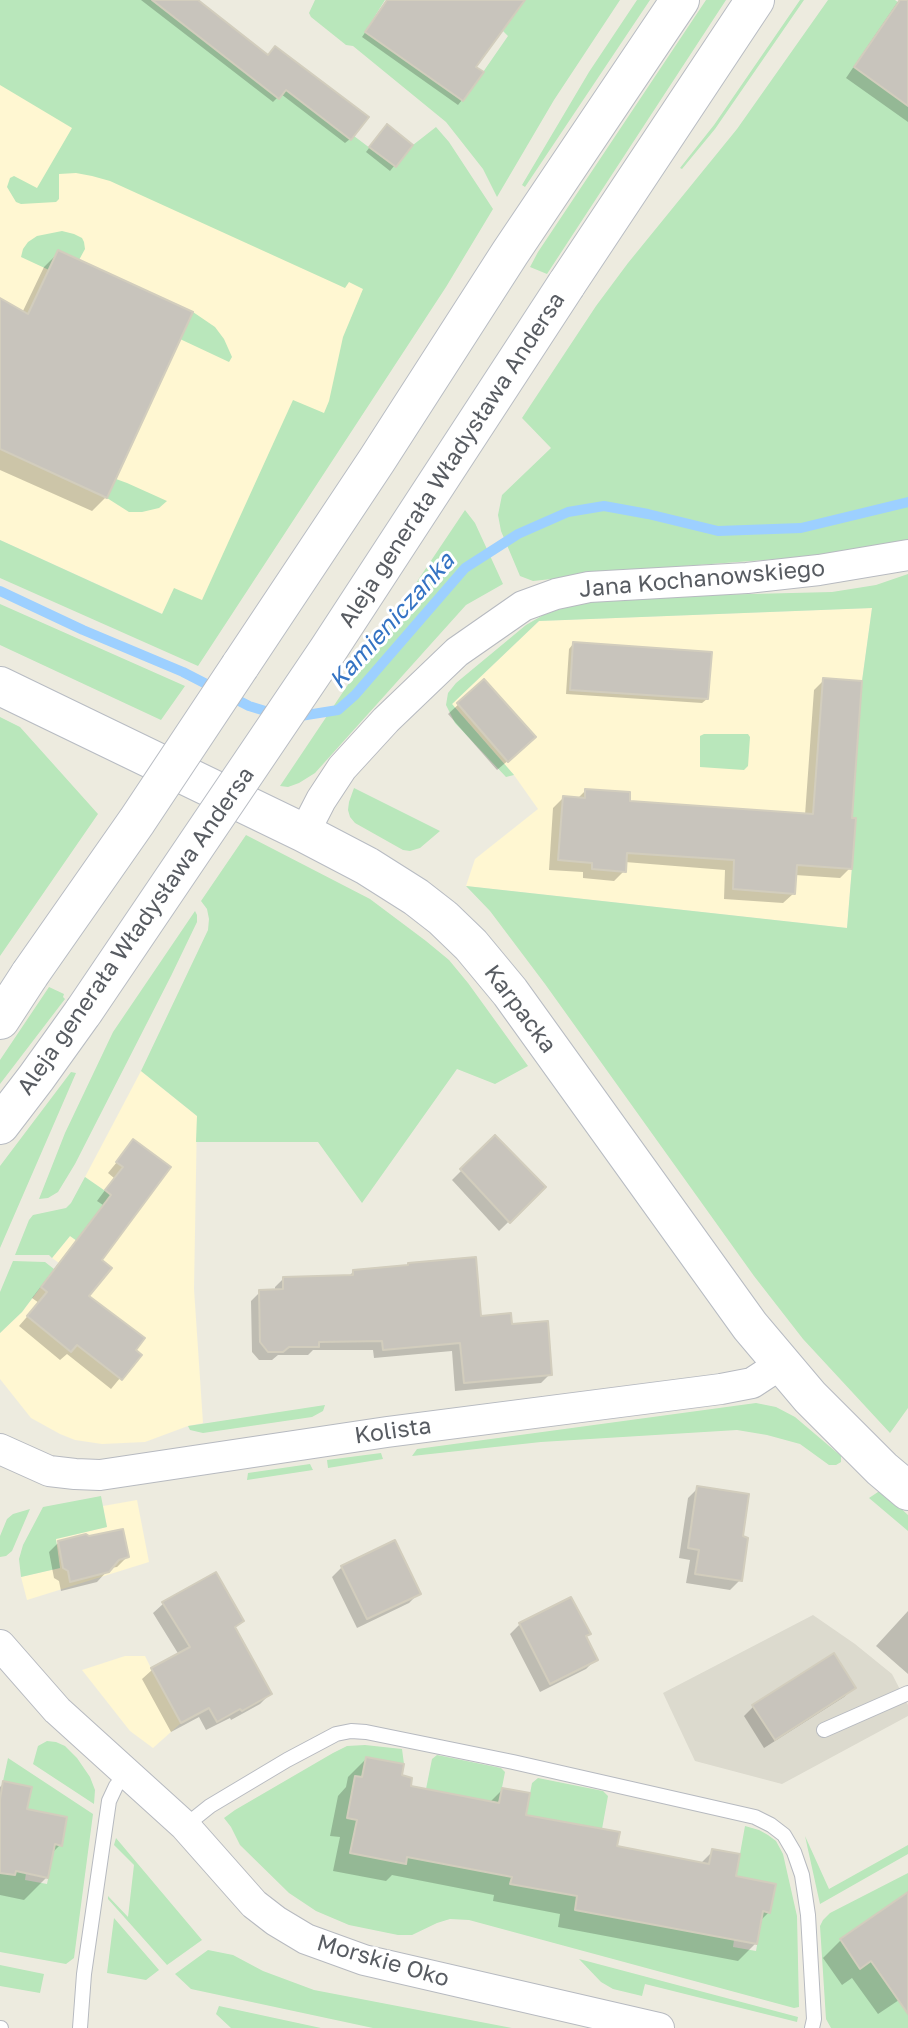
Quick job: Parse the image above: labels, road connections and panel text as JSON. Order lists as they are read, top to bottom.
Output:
{
  "streets": {
    "main road": ["Aleja generała Władysława Andersa", "Karpacka"],
    "street": ["Jana Kochanowskiego", "Kolista", "Morskie Oko"]
  },
  "crossings": [
    ["Jana Kochanowskiego", "Karpacka"],
    ["Karpacka", "Kolista"]
  ],
  "water": ["Kamieniczanka"]
}
